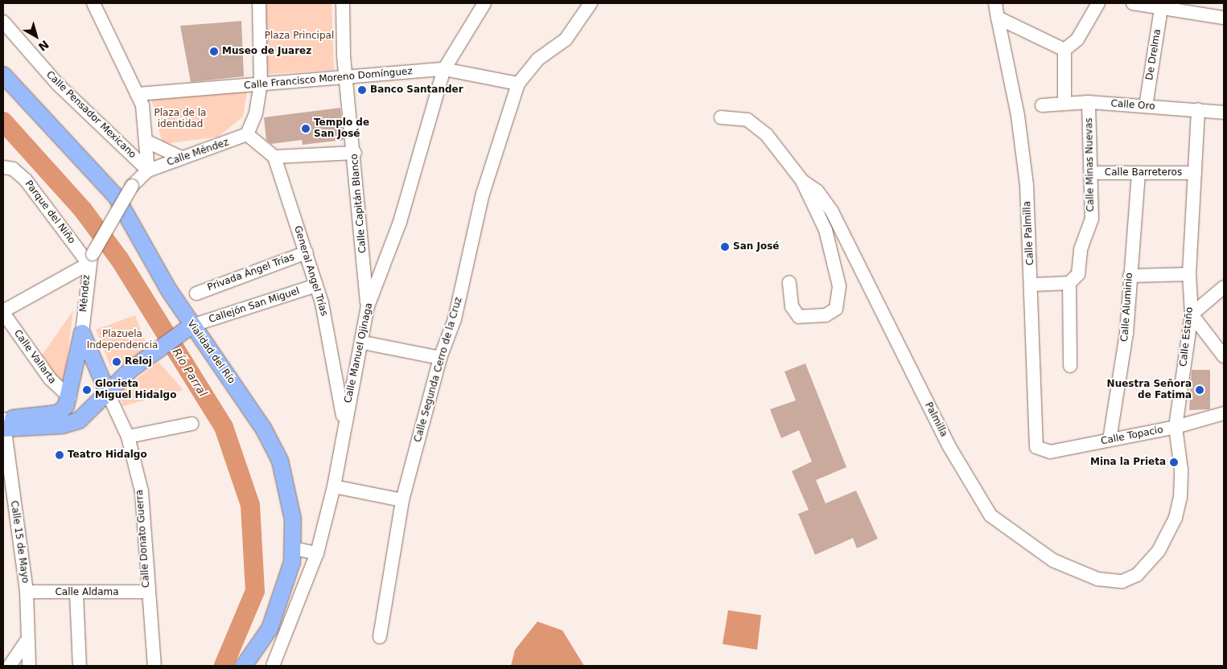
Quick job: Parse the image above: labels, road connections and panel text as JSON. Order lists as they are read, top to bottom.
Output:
{
  "streets": {
    "main road": ["Vialidad del Río"],
    "street": [
      "De Drelma",
      "Calle Francisco Moreno Domínguez",
      "Calle Oro",
      "Calle Pensador Mexicano",
      "Calle Méndez",
      "Calle Minas Nuevas",
      "Calle Barreteros",
      "Calle Capitán Blanco",
      "Parque del Niño",
      "Calle Palmilla",
      "General Angel Trías",
      "Privada Ángel Trías",
      "Méndez",
      "Callejón San Miguel",
      "Calle Aluminio",
      "Calle Estaño",
      "Calle Manuel Ojinaga",
      "Calle Vallarta",
      "Calle Segunda Cerro de la Cruz",
      "Palmilla",
      "Calle Topacio",
      "Calle Donato Guerra",
      "Calle 15 de Mayo",
      "Calle Aldama"
    ]
  },
  "crossings": [
    ["De Drelma", "Calle Oro"],
    ["Calle Francisco Moreno Domínguez", "Calle Capitán Blanco"],
    ["Calle Francisco Moreno Domínguez", "Calle Manuel Ojinaga"],
    ["Calle Francisco Moreno Domínguez", "Calle Segunda Cerro de la Cruz"],
    ["Calle Oro", "Calle Minas Nuevas"],
    ["Calle Oro", "Calle Estaño"],
    ["Calle Pensador Mexicano", "Calle Méndez"],
    ["Calle Minas Nuevas", "Calle Barreteros"],
    ["Calle Barreteros", "Calle Aluminio"],
    ["Calle Barreteros", "Calle Estaño"],
    ["Calle Capitán Blanco", "Calle Manuel Ojinaga"],
    ["Parque del Niño", "Méndez"],
    ["Calle Palmilla", "Calle Topacio"],
    ["General Angel Trías", "Privada Ángel Trías"],
    ["General Angel Trías", "Callejón San Miguel"],
    ["General Angel Trías", "Calle Manuel Ojinaga"],
    ["Callejón San Miguel", "Vialidad del Río"],
    ["Calle Aluminio", "Calle Topacio"],
    ["Calle Estaño", "Palmilla"],
    ["Calle Estaño", "Calle Topacio"],
    ["Calle Donato Guerra", "Calle Aldama"],
    ["Calle 15 de Mayo", "Calle Aldama"]
  ],
  "water": ["Río Parral"],
  "parks": ["Plaza Principal", "Plaza de la identidad", "Plazuela Independencia"],
  "places": [
    "Museo de Juarez",
    "Banco Santander",
    "Templo de San José",
    "San José",
    "Reloj",
    "Glorieta Miguel Hidalgo",
    "Nuestra Señora de Fatima",
    "Teatro Hidalgo",
    "Mina la Prieta"
  ],
  "north": "bottom right"
}
